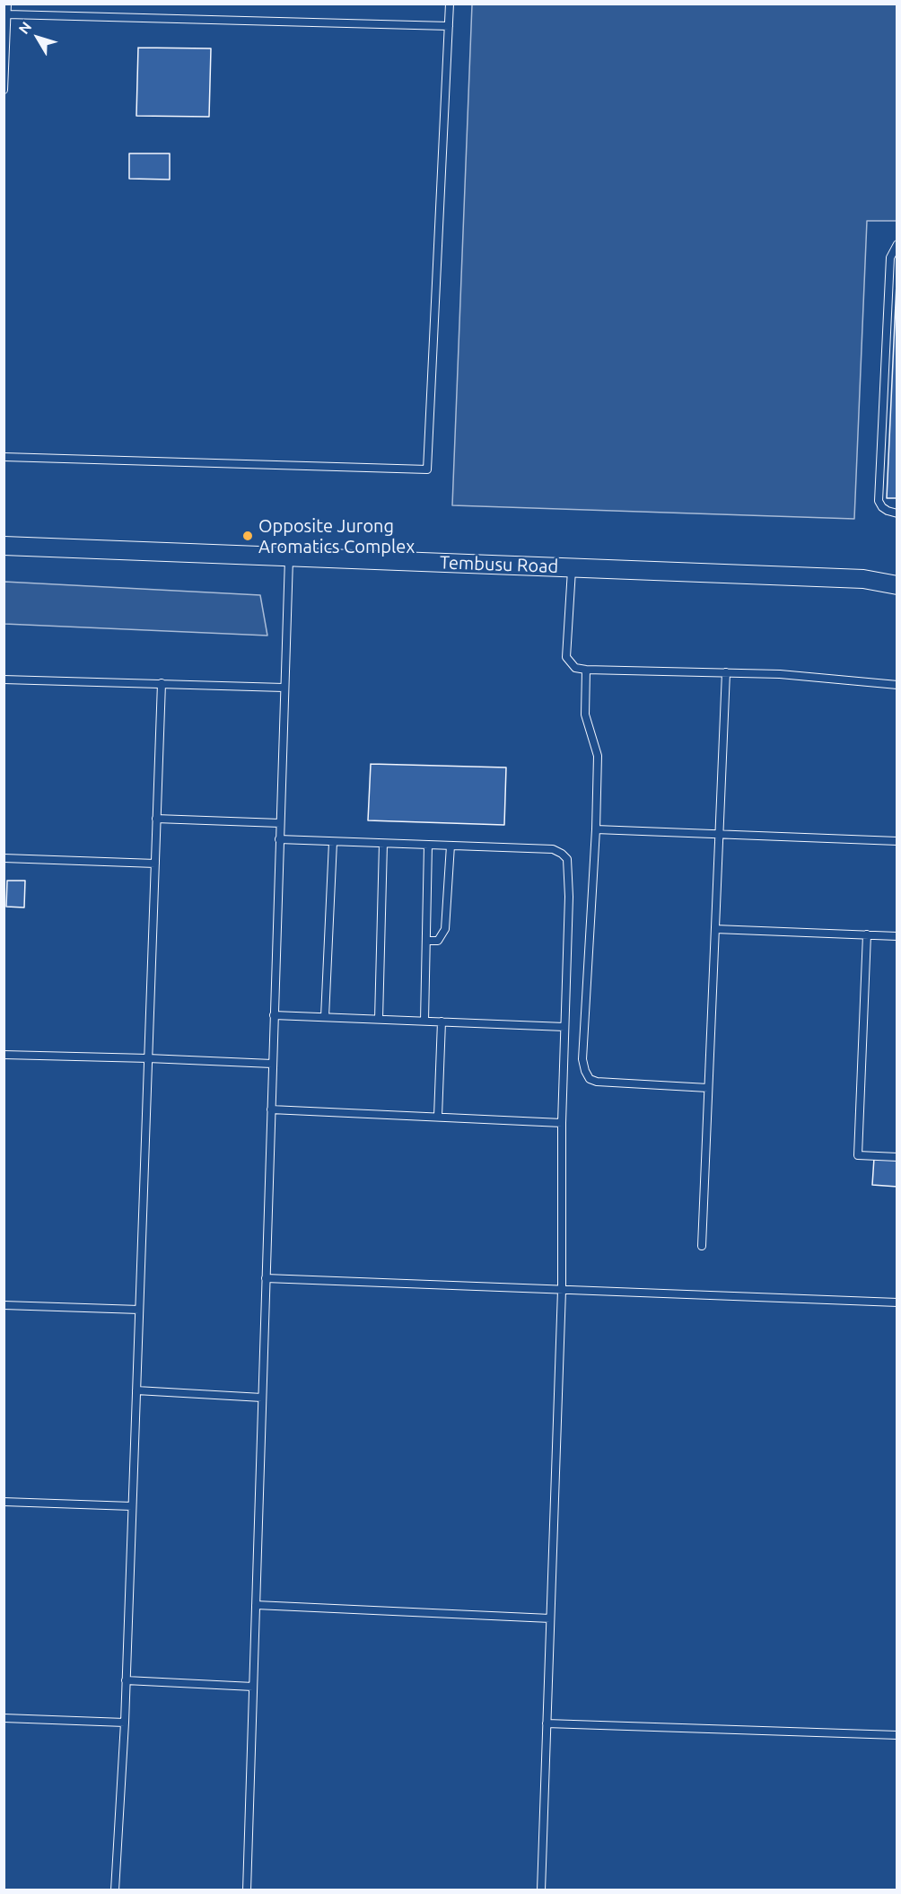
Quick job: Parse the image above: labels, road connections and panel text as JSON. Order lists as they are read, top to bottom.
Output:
{
  "streets": {
    "street": ["Tembusu Road"]
  },
  "places": ["Opposite Jurong Aromatics Complex"],
  "north": "top left"
}
